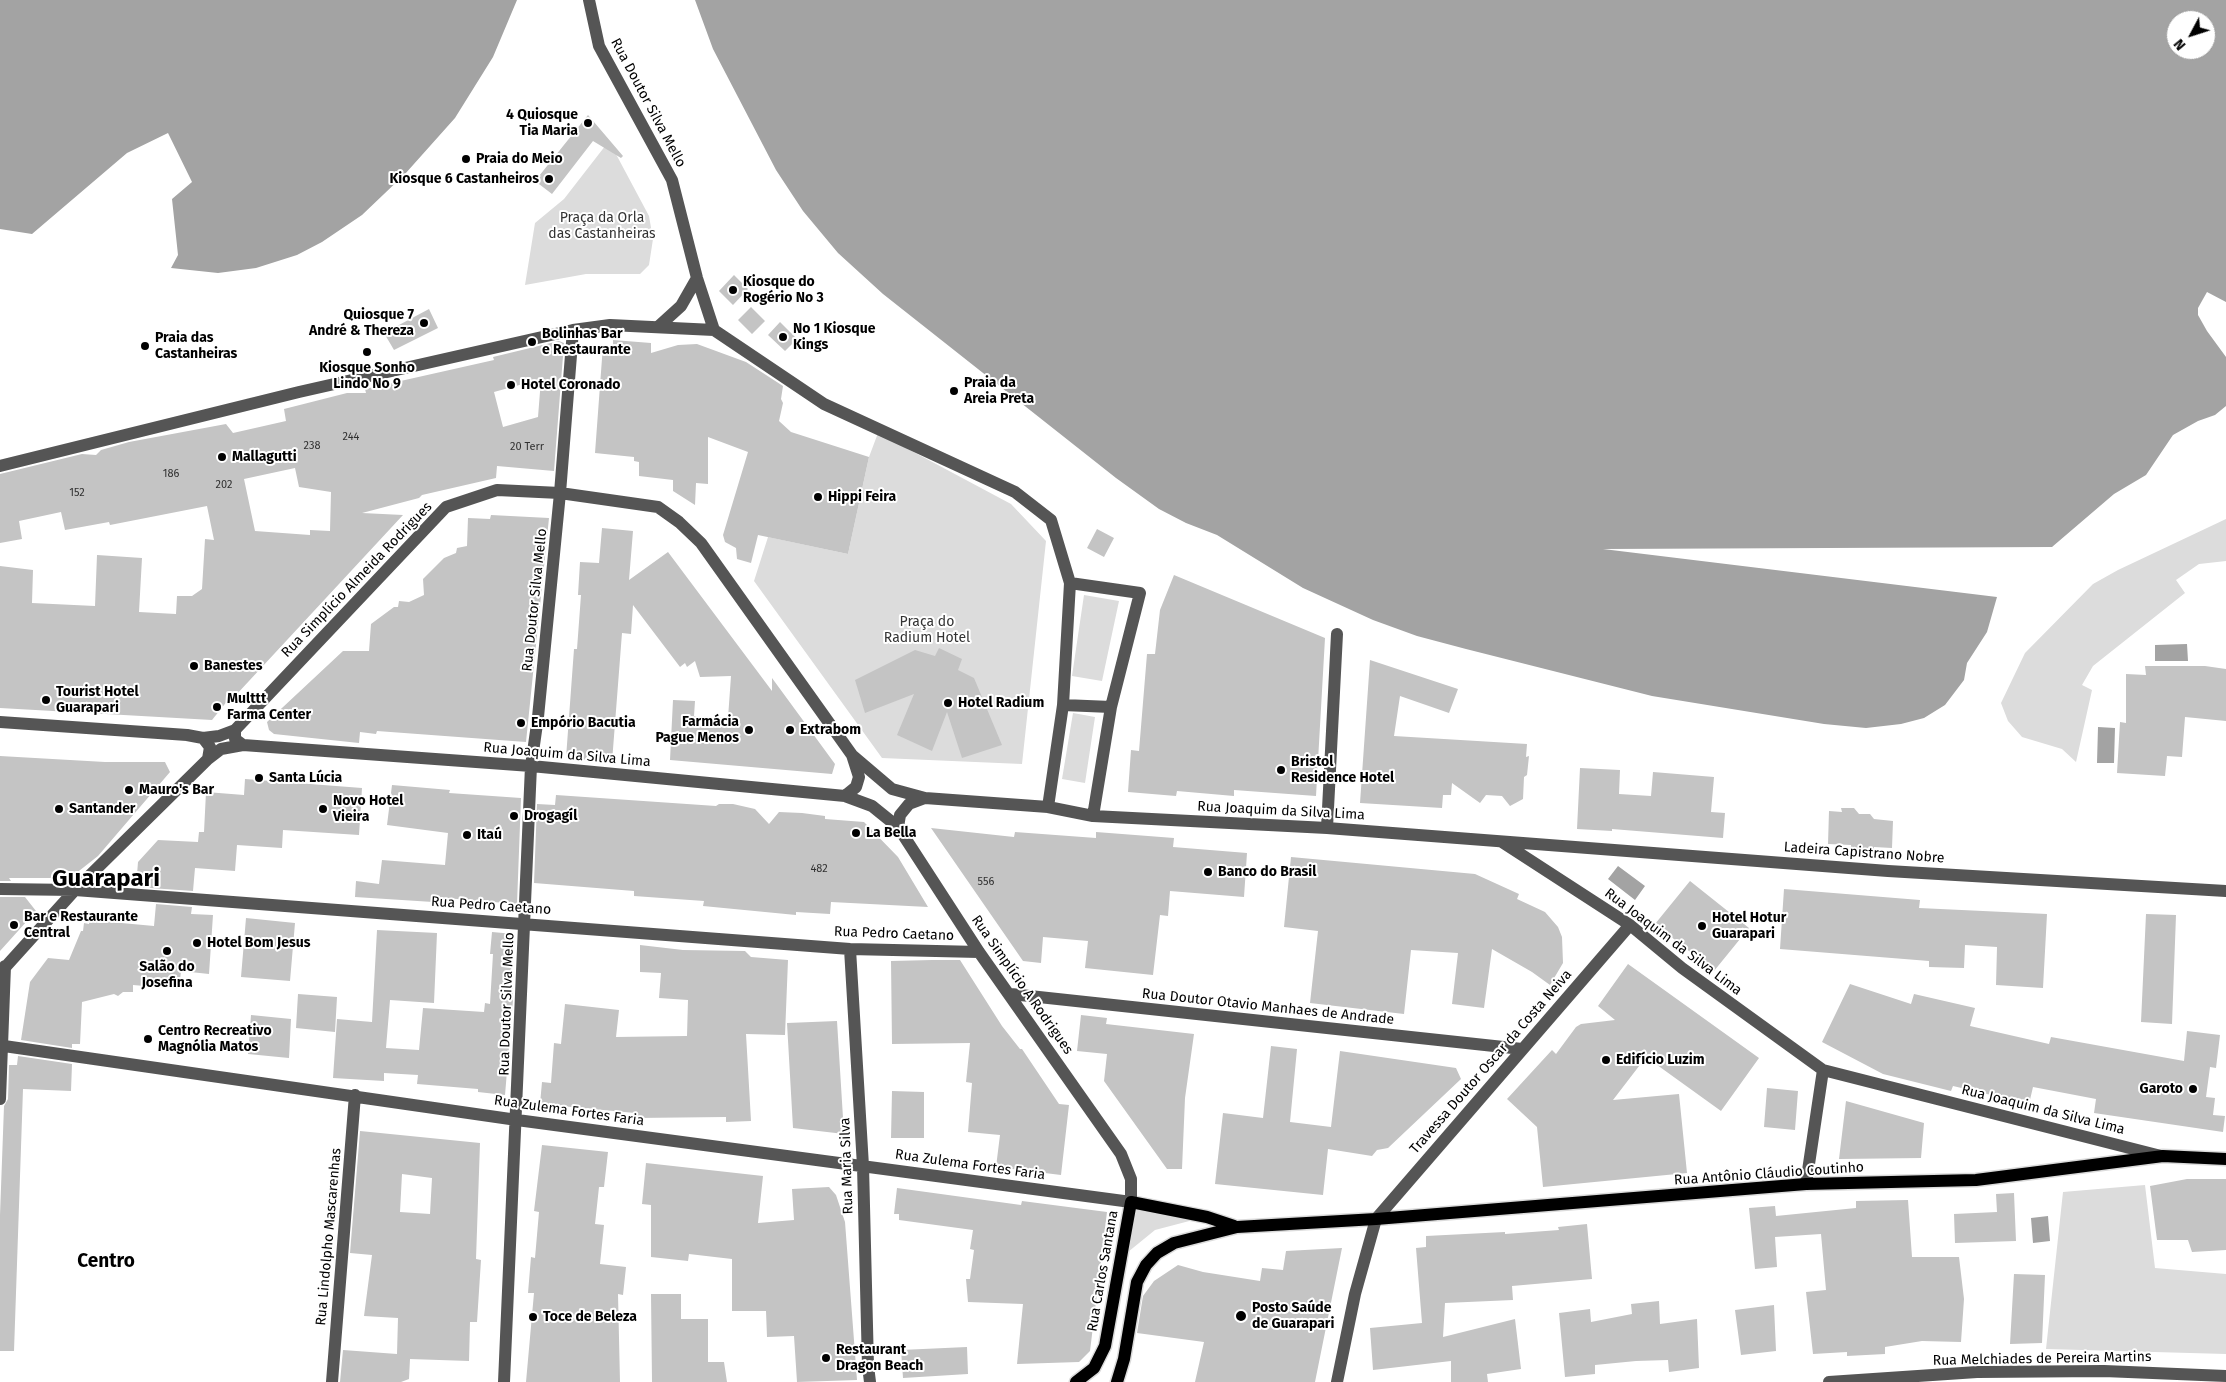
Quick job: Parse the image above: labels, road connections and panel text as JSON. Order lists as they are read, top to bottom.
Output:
{
  "streets": {
    "main road": ["Rua Antônio Cláudio Coutinho", "Rua Carlos Santana"],
    "street": [
      "Rua Doutor Silva Mello",
      "Rua Simplício Almeida Rodrigues",
      "Rua Joaquim da Silva Lima",
      "Ladeira Capistrano Nobre",
      "Rua Pedro Caetano",
      "Rua Simplício A Rodrigues",
      "Rua Doutor Otavio Manhaes de Andrade",
      "Travessa Doutor Oscar da Costa Neiva",
      "Rua Zulema Fortes Faria",
      "Rua Maria Silva",
      "Rua Lindolpho Mascarenhas",
      "Rua Melchiades de Pereira Martins"
    ]
  },
  "crossings": [
    ["Rua Doutor Silva Mello", "Rua Simplício Almeida Rodrigues"],
    ["Rua Doutor Silva Mello", "Rua Joaquim da Silva Lima"],
    ["Rua Doutor Silva Mello", "Rua Pedro Caetano"],
    ["Rua Doutor Silva Mello", "Rua Zulema Fortes Faria"],
    ["Rua Simplício Almeida Rodrigues", "Rua Joaquim da Silva Lima"],
    ["Rua Joaquim da Silva Lima", "Ladeira Capistrano Nobre"],
    ["Rua Joaquim da Silva Lima", "Rua Pedro Caetano"],
    ["Rua Joaquim da Silva Lima", "Rua Simplício A Rodrigues"],
    ["Rua Joaquim da Silva Lima", "Travessa Doutor Oscar da Costa Neiva"],
    ["Rua Joaquim da Silva Lima", "Rua Antônio Cláudio Coutinho"],
    ["Rua Pedro Caetano", "Rua Simplício A Rodrigues"],
    ["Rua Pedro Caetano", "Rua Maria Silva"],
    ["Rua Simplício A Rodrigues", "Rua Doutor Otavio Manhaes de Andrade"],
    ["Rua Simplício A Rodrigues", "Rua Zulema Fortes Faria"],
    ["Rua Simplício A Rodrigues", "Rua Carlos Santana"],
    ["Rua Doutor Otavio Manhaes de Andrade", "Travessa Doutor Oscar da Costa Neiva"],
    ["Travessa Doutor Oscar da Costa Neiva", "Rua Antônio Cláudio Coutinho"],
    ["Travessa Doutor Oscar da Costa Neiva", "Rua Carlos Santana"],
    ["Rua Zulema Fortes Faria", "Rua Maria Silva"],
    ["Rua Zulema Fortes Faria", "Rua Lindolpho Mascarenhas"],
    ["Rua Zulema Fortes Faria", "Rua Carlos Santana"],
    ["Rua Antônio Cláudio Coutinho", "Rua Carlos Santana"]
  ],
  "districts": ["Guarapari", "Centro"],
  "parks": ["Praça da Orla das Castanheiras", "Praça do Radium Hotel"],
  "places": [
    "4 Quiosque Tia Maria",
    "Praia do Meio",
    "Kiosque 6 Castanheiros",
    "Kiosque do Rogério No 3",
    "Quiosque 7 André & Thereza",
    "No 1 Kiosque Kings",
    "Bolinhas Bar e Restaurante",
    "Praia das Castanheiras",
    "Kiosque Sonho Lindo No 9",
    "Hotel Coronado",
    "Praia da Areia Preta",
    "Mallagutti",
    "Hippi Feira",
    "Banestes",
    "Tourist Hotel Guarapari",
    "Hotel Radium",
    "Multtt Farma Center",
    "Empório Bacutia",
    "Farmácia Pague Menos",
    "Extrabom",
    "Bristol Residence Hotel",
    "Santa Lúcia",
    "Mauro's Bar",
    "Santander",
    "Novo Hotel Vieira",
    "Drogagíl",
    "La Bella",
    "Itaú",
    "Banco do Brasil",
    "Bar e Restaurante Central",
    "Hotel Hotur Guarapari",
    "Hotel Bom Jesus",
    "Salão do Josefina",
    "Centro Recreativo Magnólia Matos",
    "Edifício Luzim",
    "Garoto",
    "Posto Saúde de Guarapari",
    "Toce de Beleza",
    "Restaurant Dragon Beach"
  ],
  "house_numbers": [
    "244",
    "238",
    "20 Terr",
    "186",
    "202",
    "152",
    "482",
    "556"
  ],
  "north": "bottom left"
}
